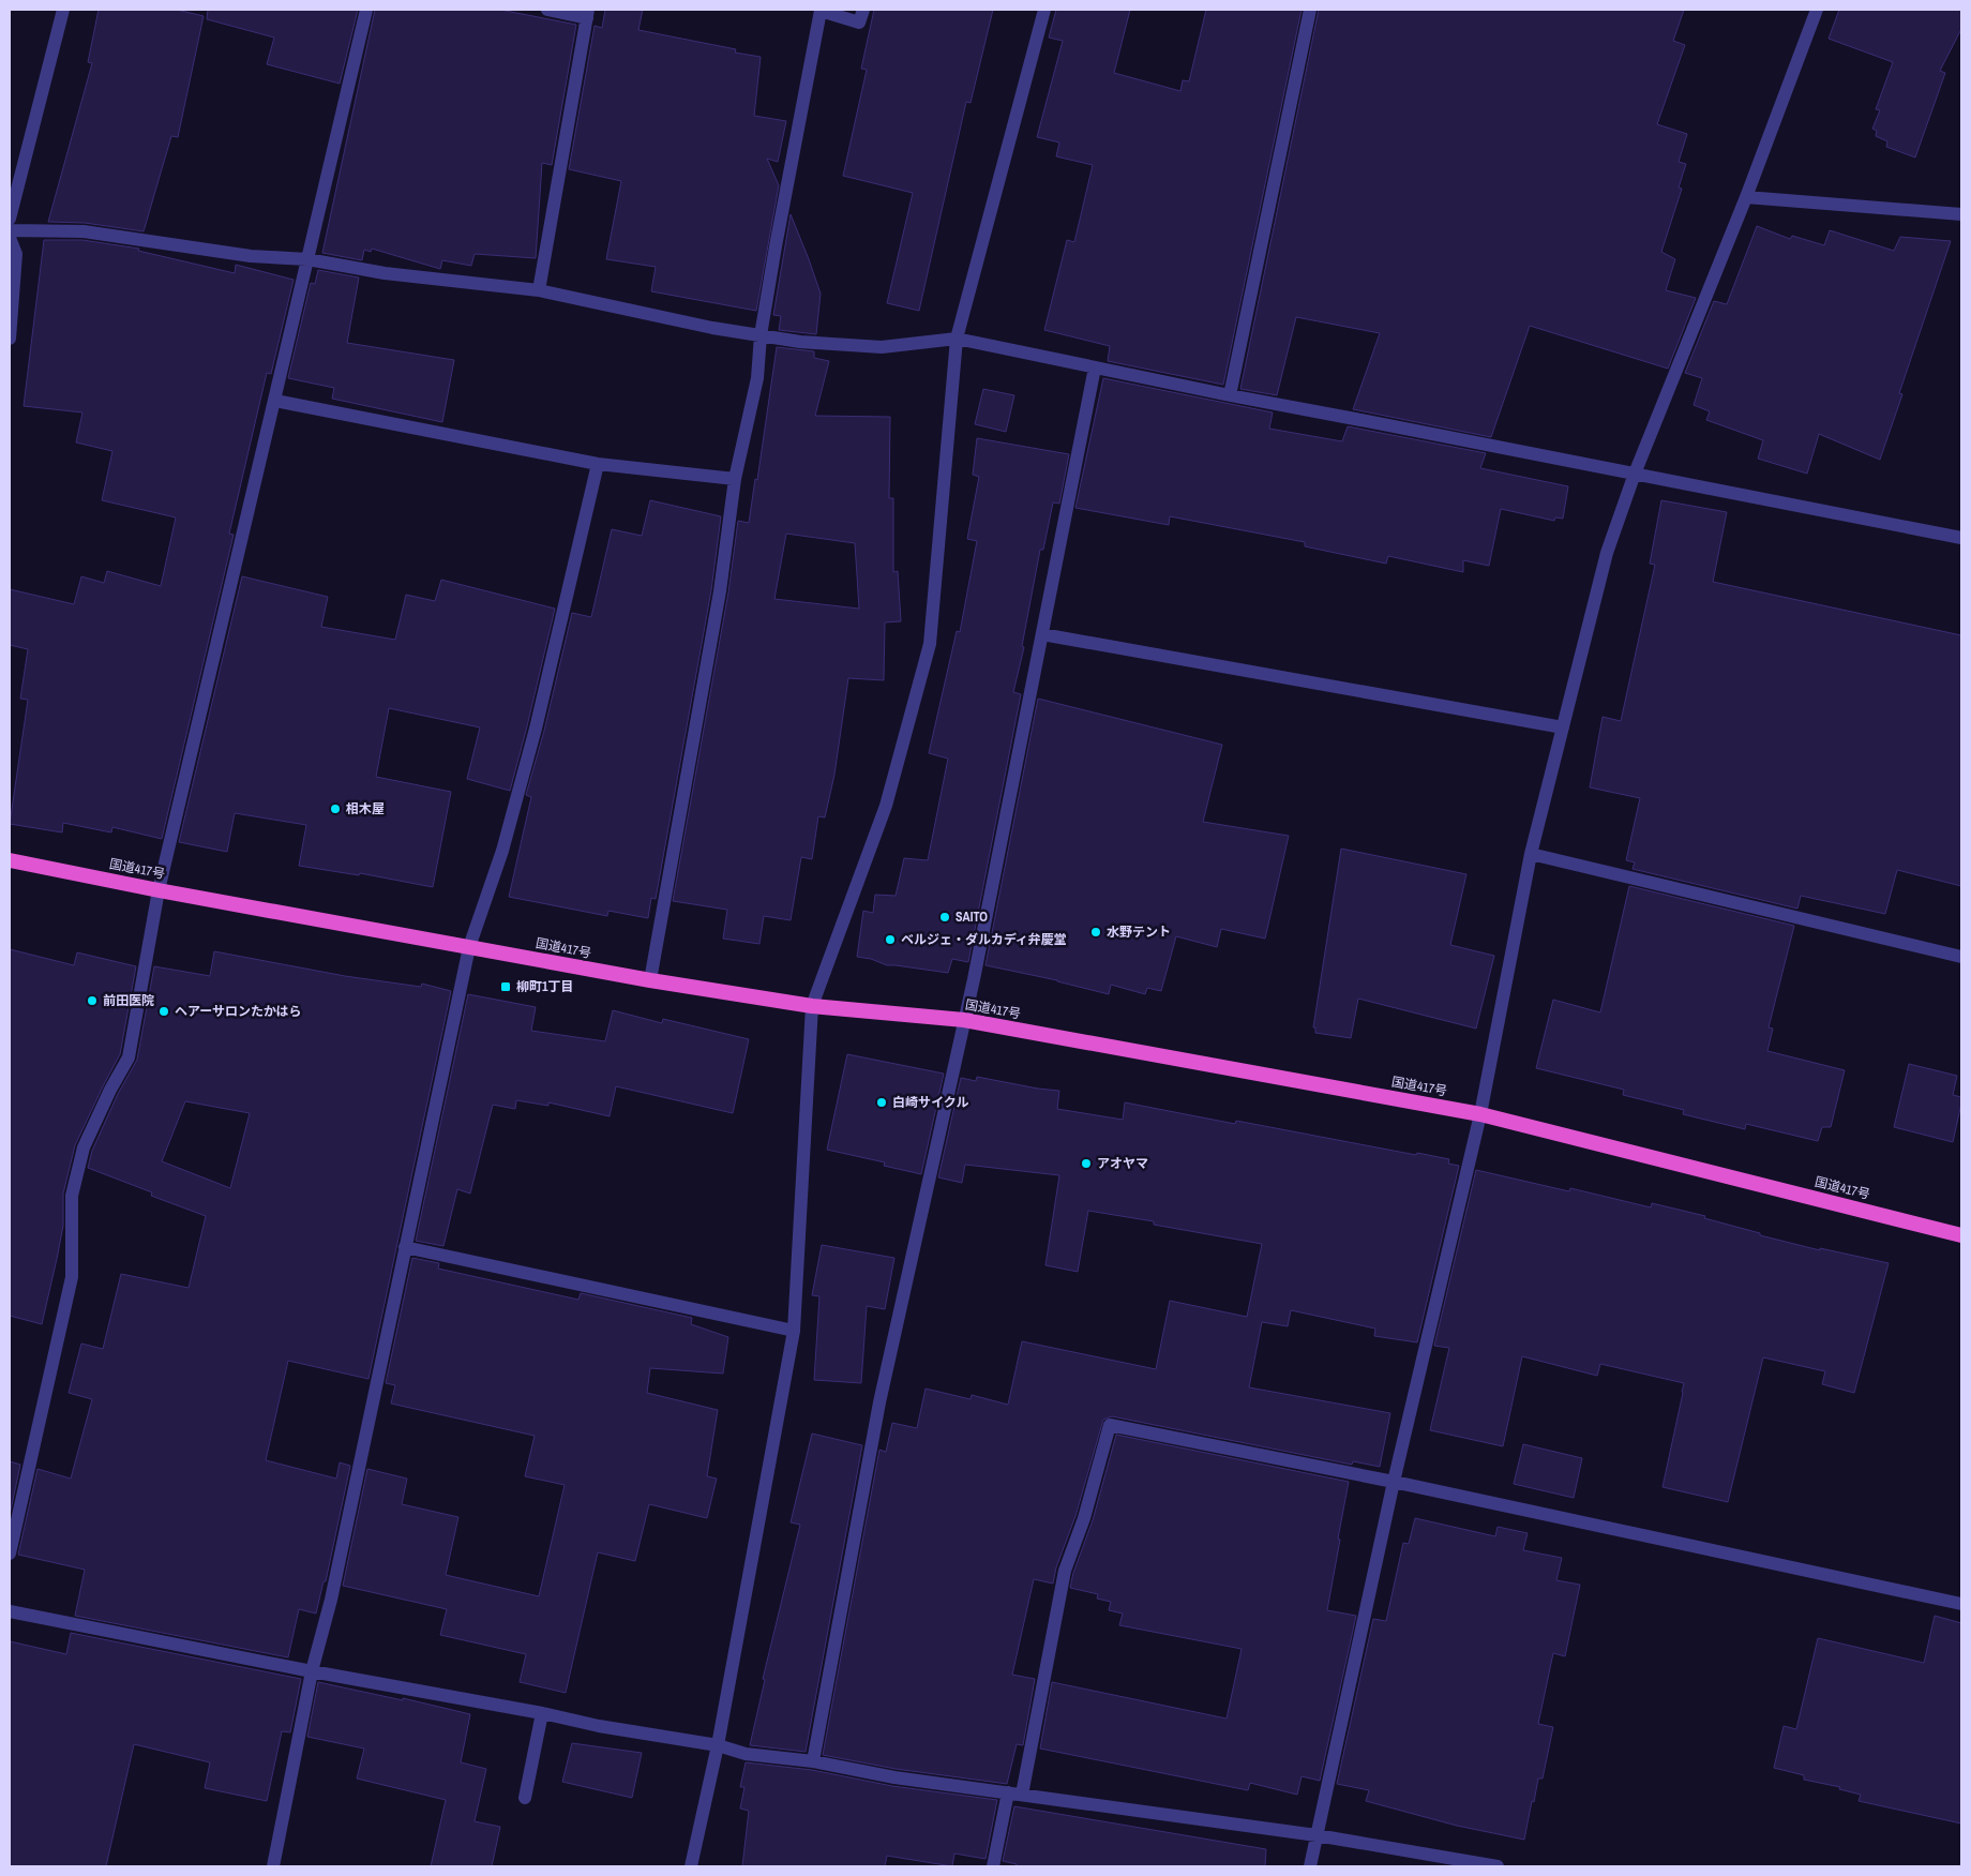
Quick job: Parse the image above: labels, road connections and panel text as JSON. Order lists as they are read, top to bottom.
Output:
{
  "streets": {
    "highway": ["国道417号"]
  },
  "places": {
    "other": [
      "相木屋",
      "SAITO",
      "水野テント",
      "ベルジェ・ダルカディ弁慶堂",
      "前田医院",
      "ヘアーサロンたかはら",
      "白崎サイクル",
      "アオヤマ"
    ],
    "transit": ["柳町1丁目"]
  }
}
